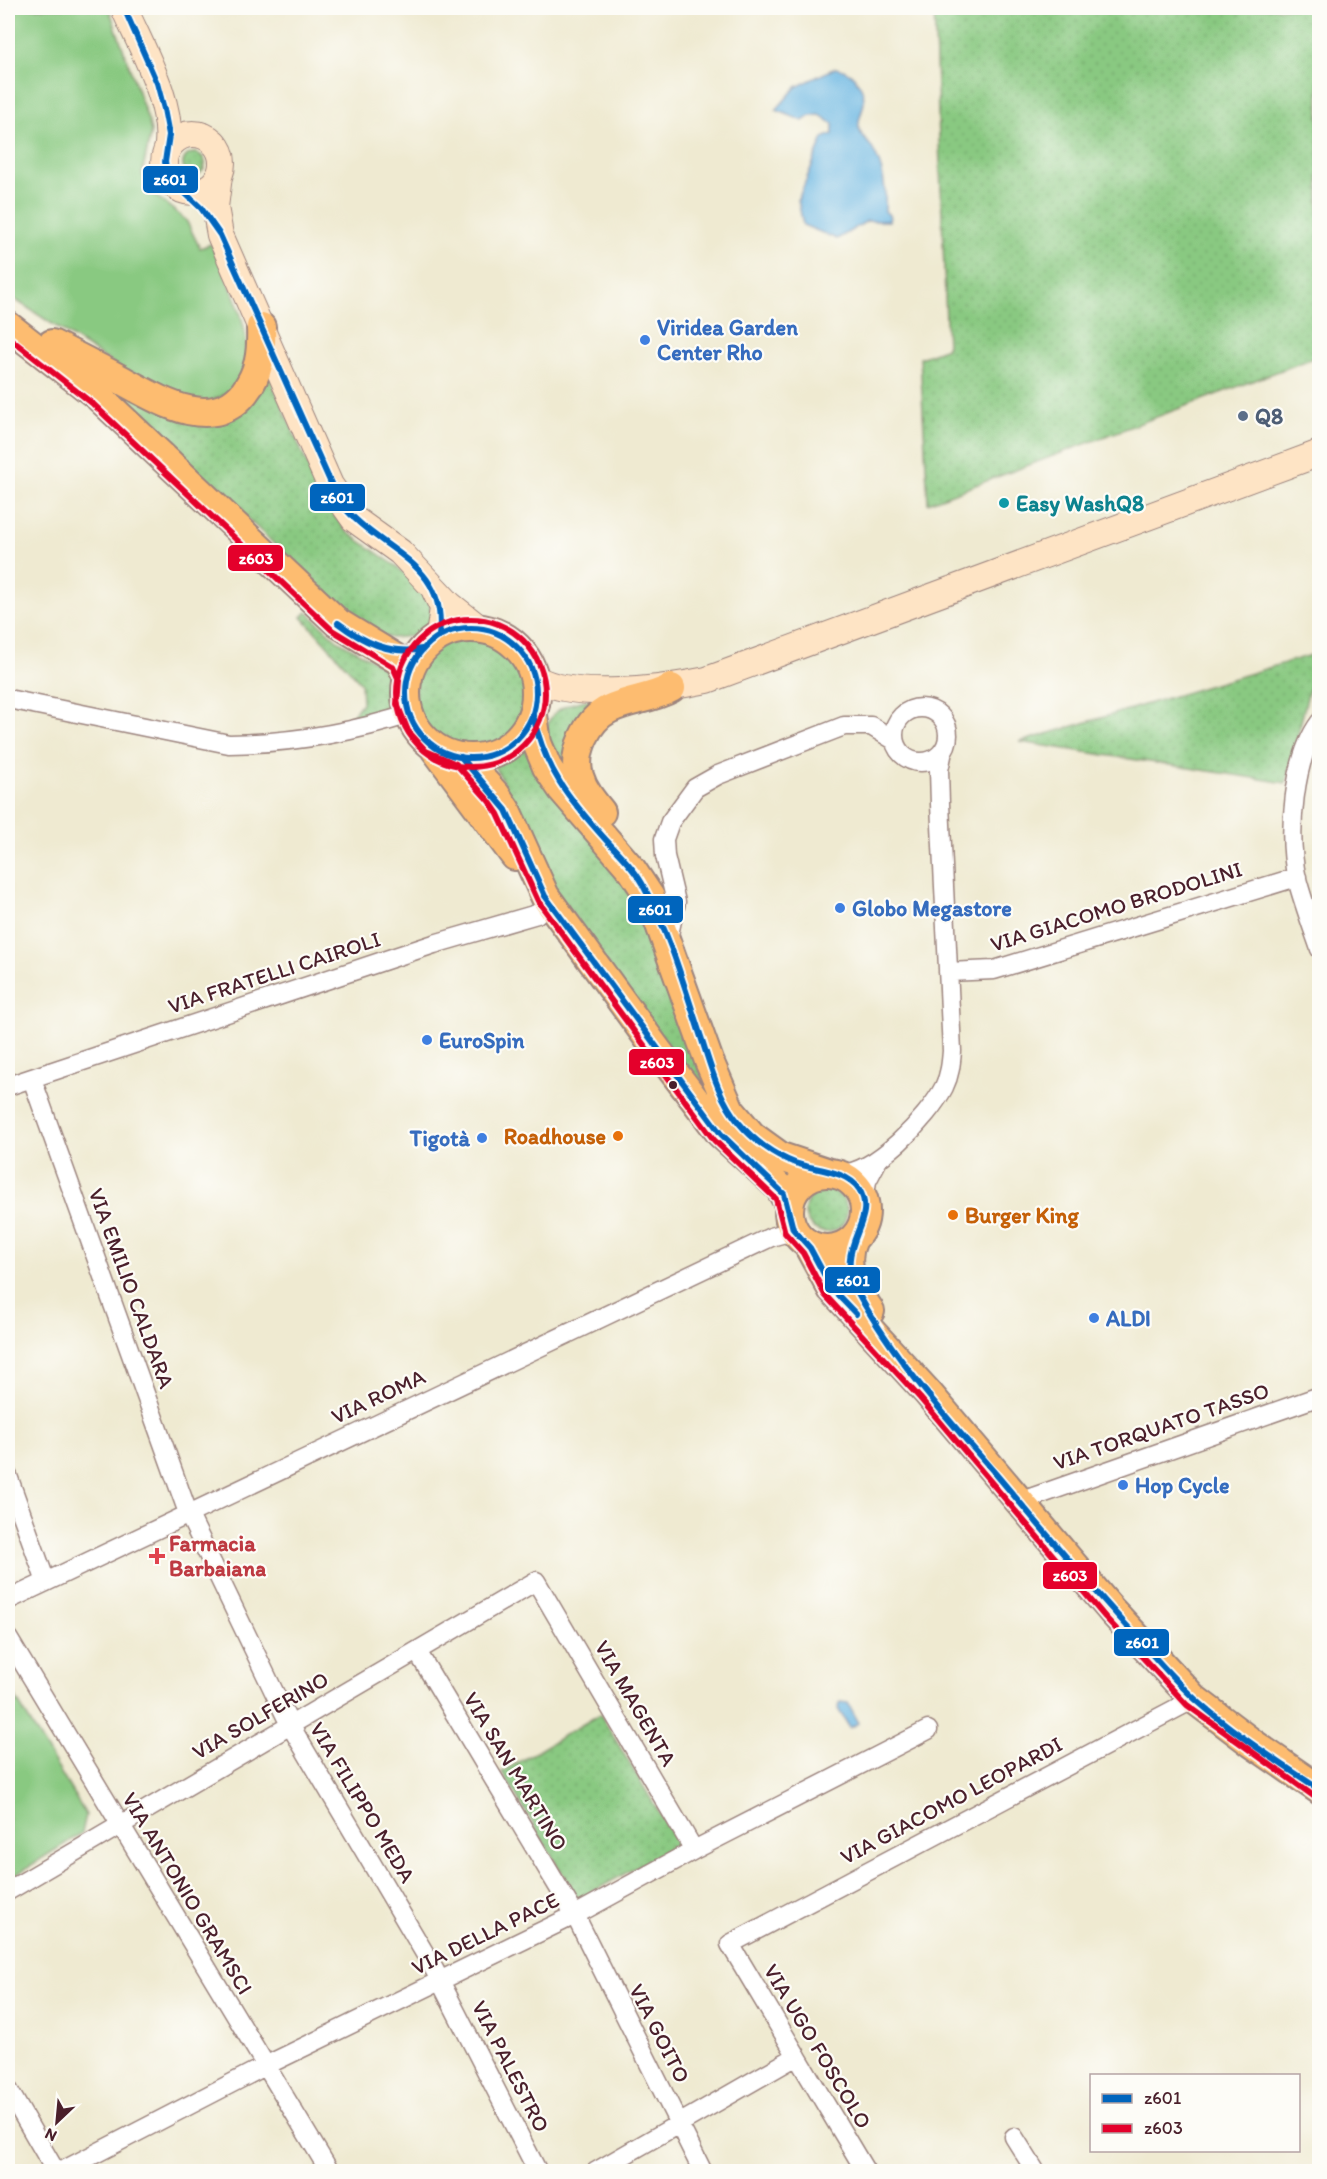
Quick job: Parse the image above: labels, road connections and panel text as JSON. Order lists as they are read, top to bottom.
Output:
{
  "streets": {
    "street": [
      "VIA GIACOMO BRODOLINI",
      "VIA FRATELLI CAIROLI",
      "VIA EMILIO CALDARA",
      "VIA ROMA",
      "VIA TORQUATO TASSO",
      "VIA MAGENTA",
      "VIA SOLFERINO",
      "VIA SAN MARTINO",
      "VIA GIACOMO LEOPARDI",
      "VIA FILIPPO MEDA",
      "VIA ANTONIO GRAMSCI",
      "VIA DELLA PACE",
      "VIA GOITO",
      "VIA UGO FOSCOLO",
      "VIA PALESTRO"
    ]
  },
  "crossings": [
    ["VIA FRATELLI CAIROLI", "VIA EMILIO CALDARA"],
    ["VIA EMILIO CALDARA", "VIA ROMA"],
    ["VIA EMILIO CALDARA", "VIA FILIPPO MEDA"],
    ["VIA ROMA", "VIA FILIPPO MEDA"],
    ["VIA MAGENTA", "VIA SOLFERINO"],
    ["VIA MAGENTA", "VIA DELLA PACE"],
    ["VIA SOLFERINO", "VIA SAN MARTINO"],
    ["VIA SOLFERINO", "VIA FILIPPO MEDA"],
    ["VIA SOLFERINO", "VIA ANTONIO GRAMSCI"],
    ["VIA SAN MARTINO", "VIA DELLA PACE"],
    ["VIA SAN MARTINO", "VIA GOITO"],
    ["VIA GIACOMO LEOPARDI", "VIA UGO FOSCOLO"],
    ["VIA FILIPPO MEDA", "VIA DELLA PACE"],
    ["VIA FILIPPO MEDA", "VIA PALESTRO"],
    ["VIA ANTONIO GRAMSCI", "VIA DELLA PACE"],
    ["VIA DELLA PACE", "VIA GOITO"],
    ["VIA DELLA PACE", "VIA PALESTRO"]
  ],
  "places": {
    "other": [
      "Viridea Garden Center Rho",
      "Q8",
      "Easy WashQ8",
      "Globo Megastore",
      "EuroSpin",
      "Roadhouse",
      "Tigotà",
      "Burger King",
      "ALDI",
      "Hop Cycle"
    ],
    "health": ["Farmacia Barbaiana"]
  },
  "lines": ["transit line z601", "transit line z603"],
  "legend": ["z601", "z603"],
  "north": "bottom left"
}
